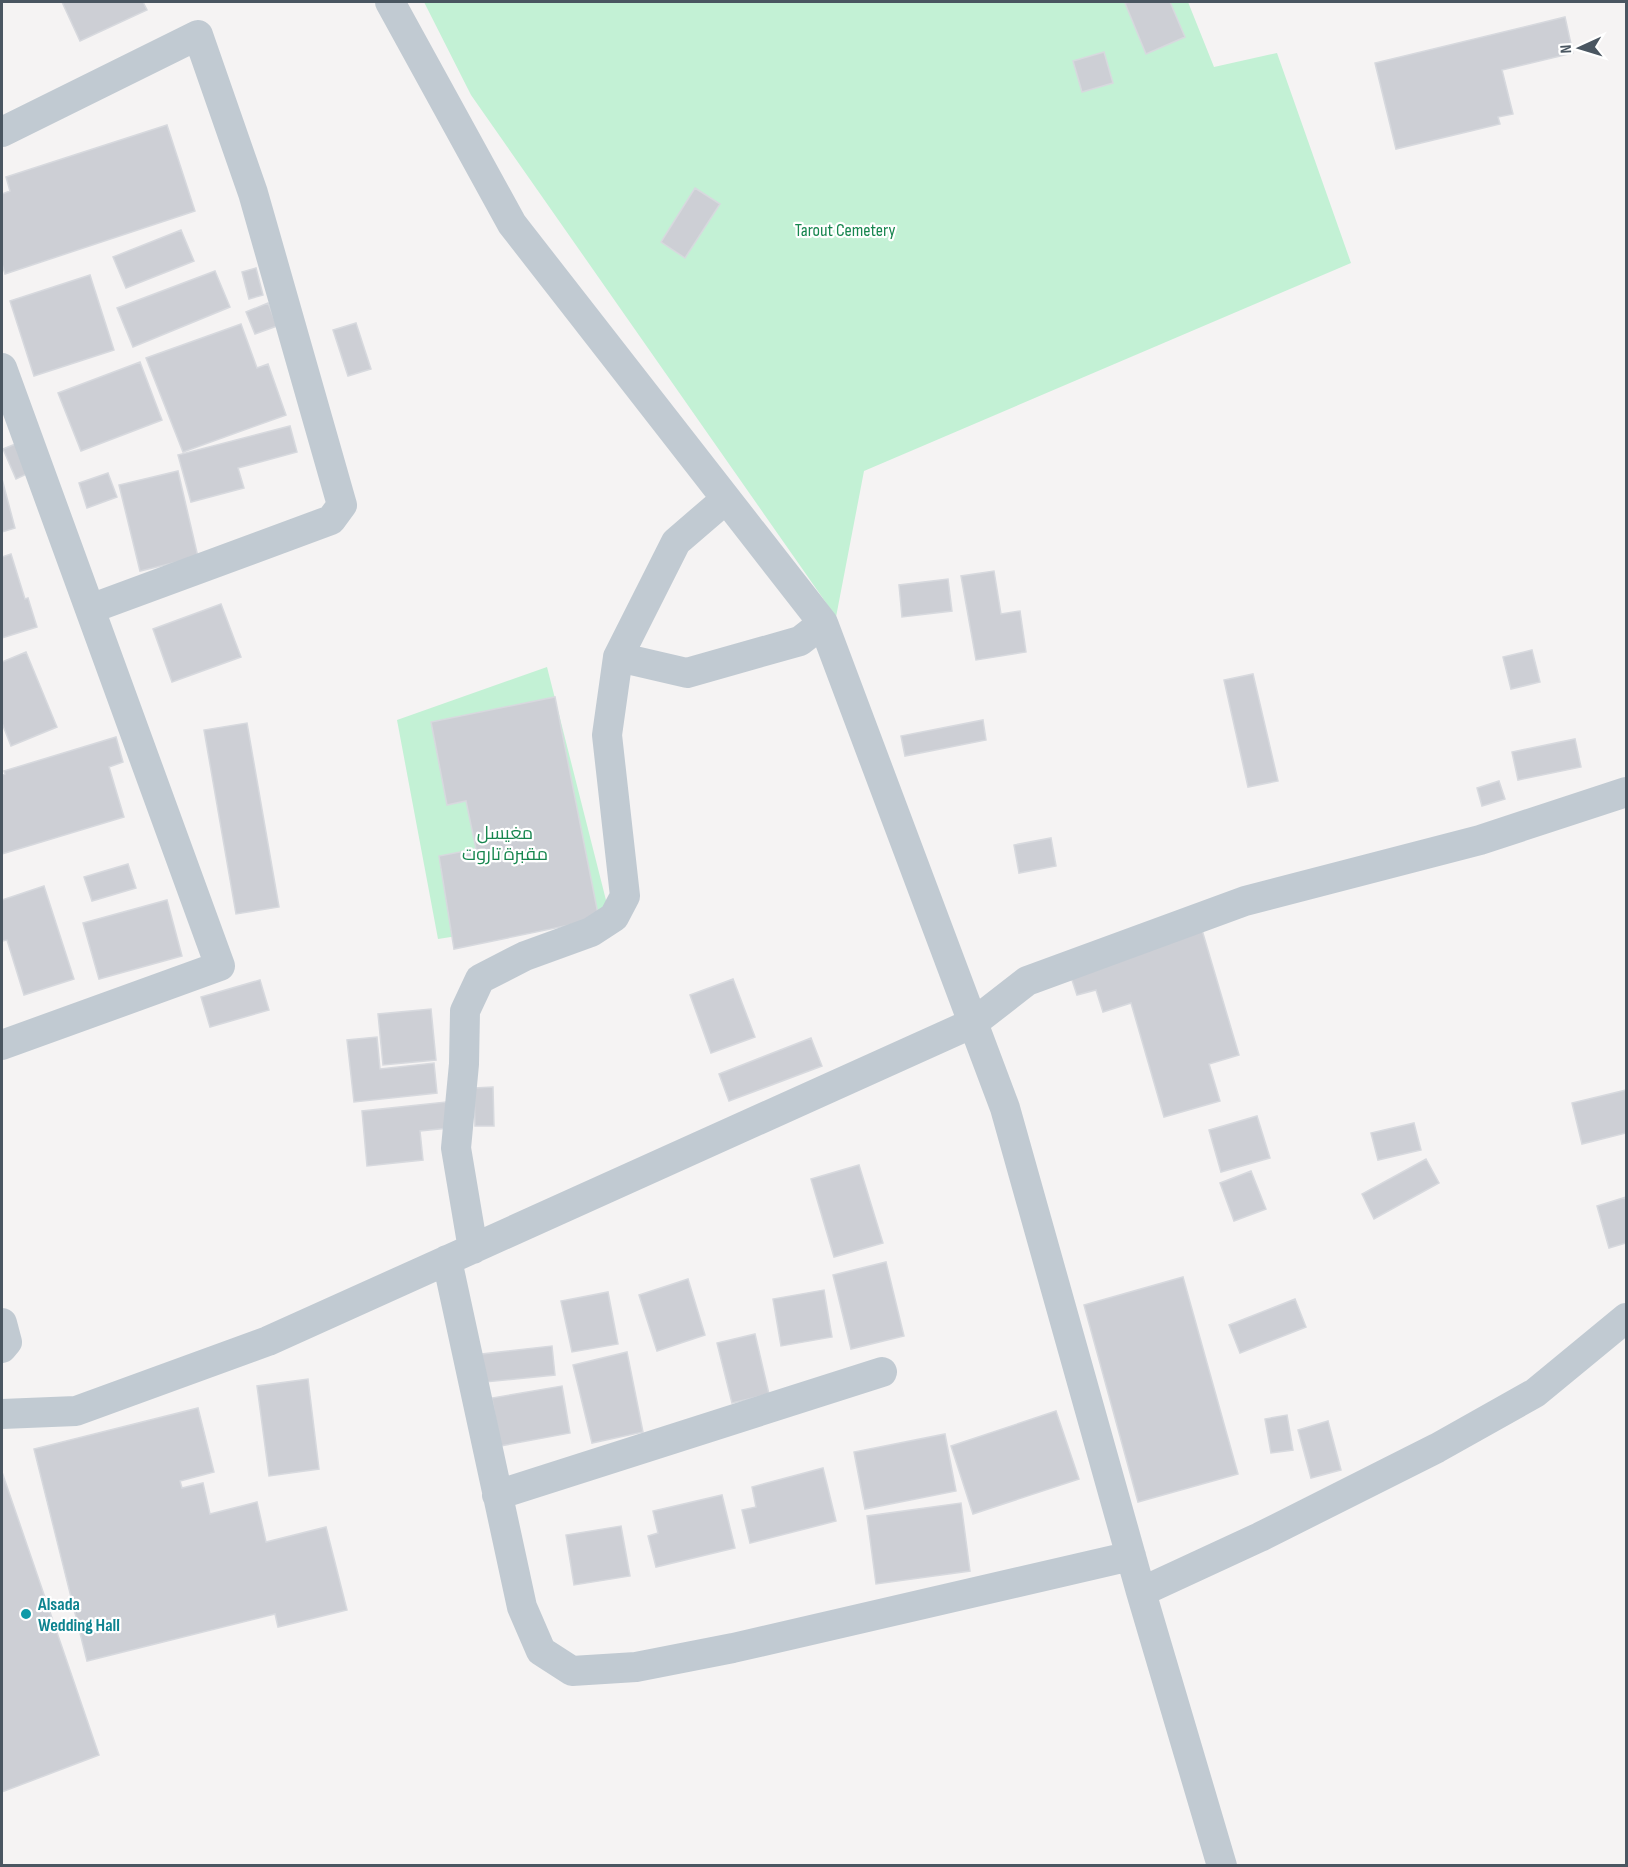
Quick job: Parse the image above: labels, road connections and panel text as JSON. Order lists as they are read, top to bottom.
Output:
{
  "parks": ["Tarout Cemetery", "مغيسل مقبرة تاروت"],
  "places": ["Alsada Wedding Hall"],
  "north": "left"
}
